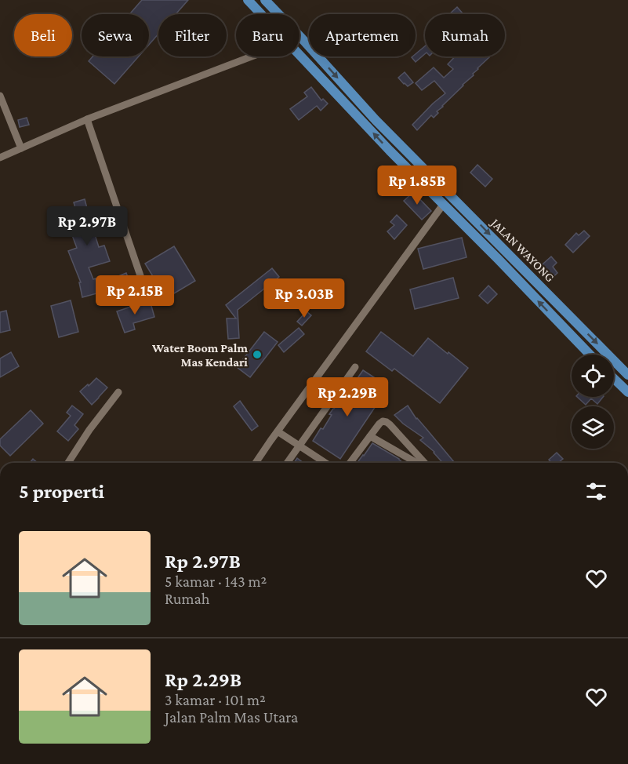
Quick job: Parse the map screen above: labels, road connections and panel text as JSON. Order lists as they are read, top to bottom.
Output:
{
  "streets": {
    "main road": ["JALAN WAYONG"]
  },
  "places": ["Water Boom Palm Mas Kendari"],
  "page": {
    "chip": [
      "Beli",
      "Sewa",
      "Filter",
      "Baru",
      "Apartemen",
      "Rumah"
    ],
    "price": [
      "Rp 1.85B",
      "Rp 2.97B",
      "Rp 2.15B",
      "Rp 3.03B",
      "Rp 2.29B"
    ],
    "heading": "5 properti",
    "list": [
      {
        "name": "Rp 2.97B",
        "note": "5 kamar · 143 m² · Rumah"
      },
      {
        "name": "Rp 2.29B",
        "note": "3 kamar · 101 m² · Jalan Palm Mas Utara"
      }
    ]
  }
}
